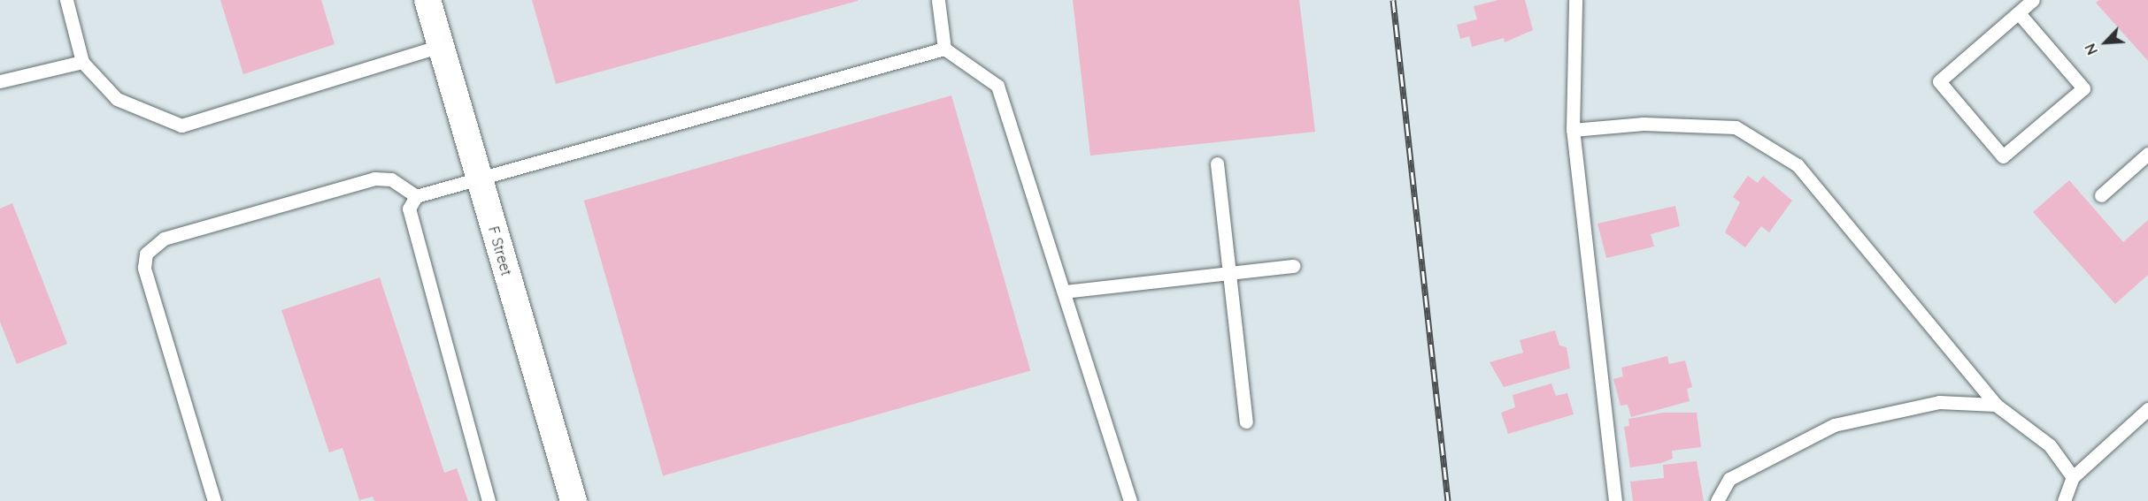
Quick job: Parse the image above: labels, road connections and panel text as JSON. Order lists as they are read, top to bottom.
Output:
{
  "streets": {
    "street": ["F Street"]
  },
  "north": "bottom left"
}
